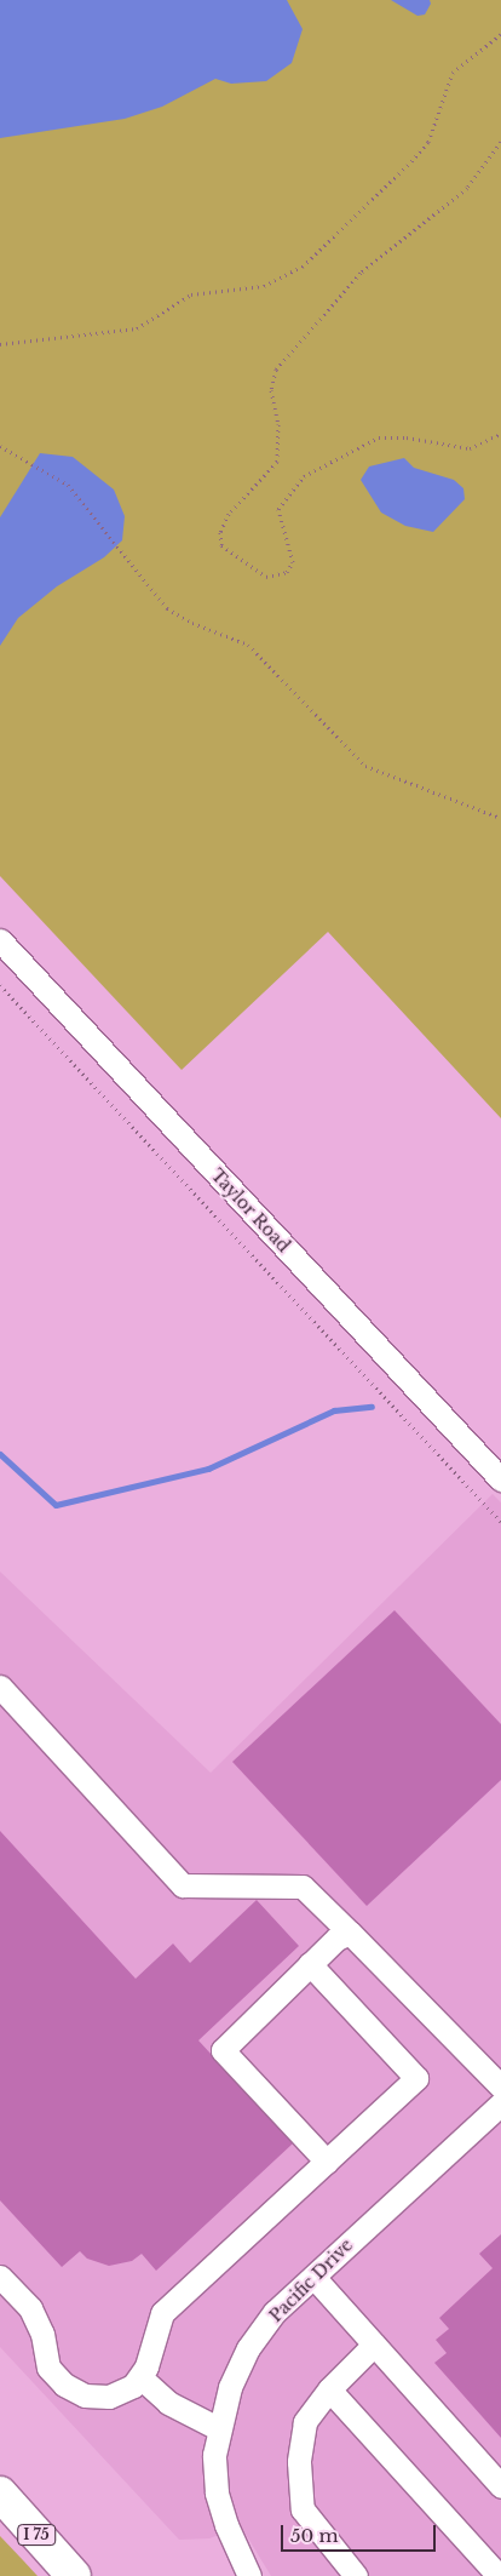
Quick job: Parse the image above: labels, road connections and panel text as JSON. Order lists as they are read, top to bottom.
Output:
{
  "streets": {
    "highway": ["I 75"],
    "street": ["Taylor Road", "Pacific Drive"]
  },
  "scale_bar": "50 m"
}
